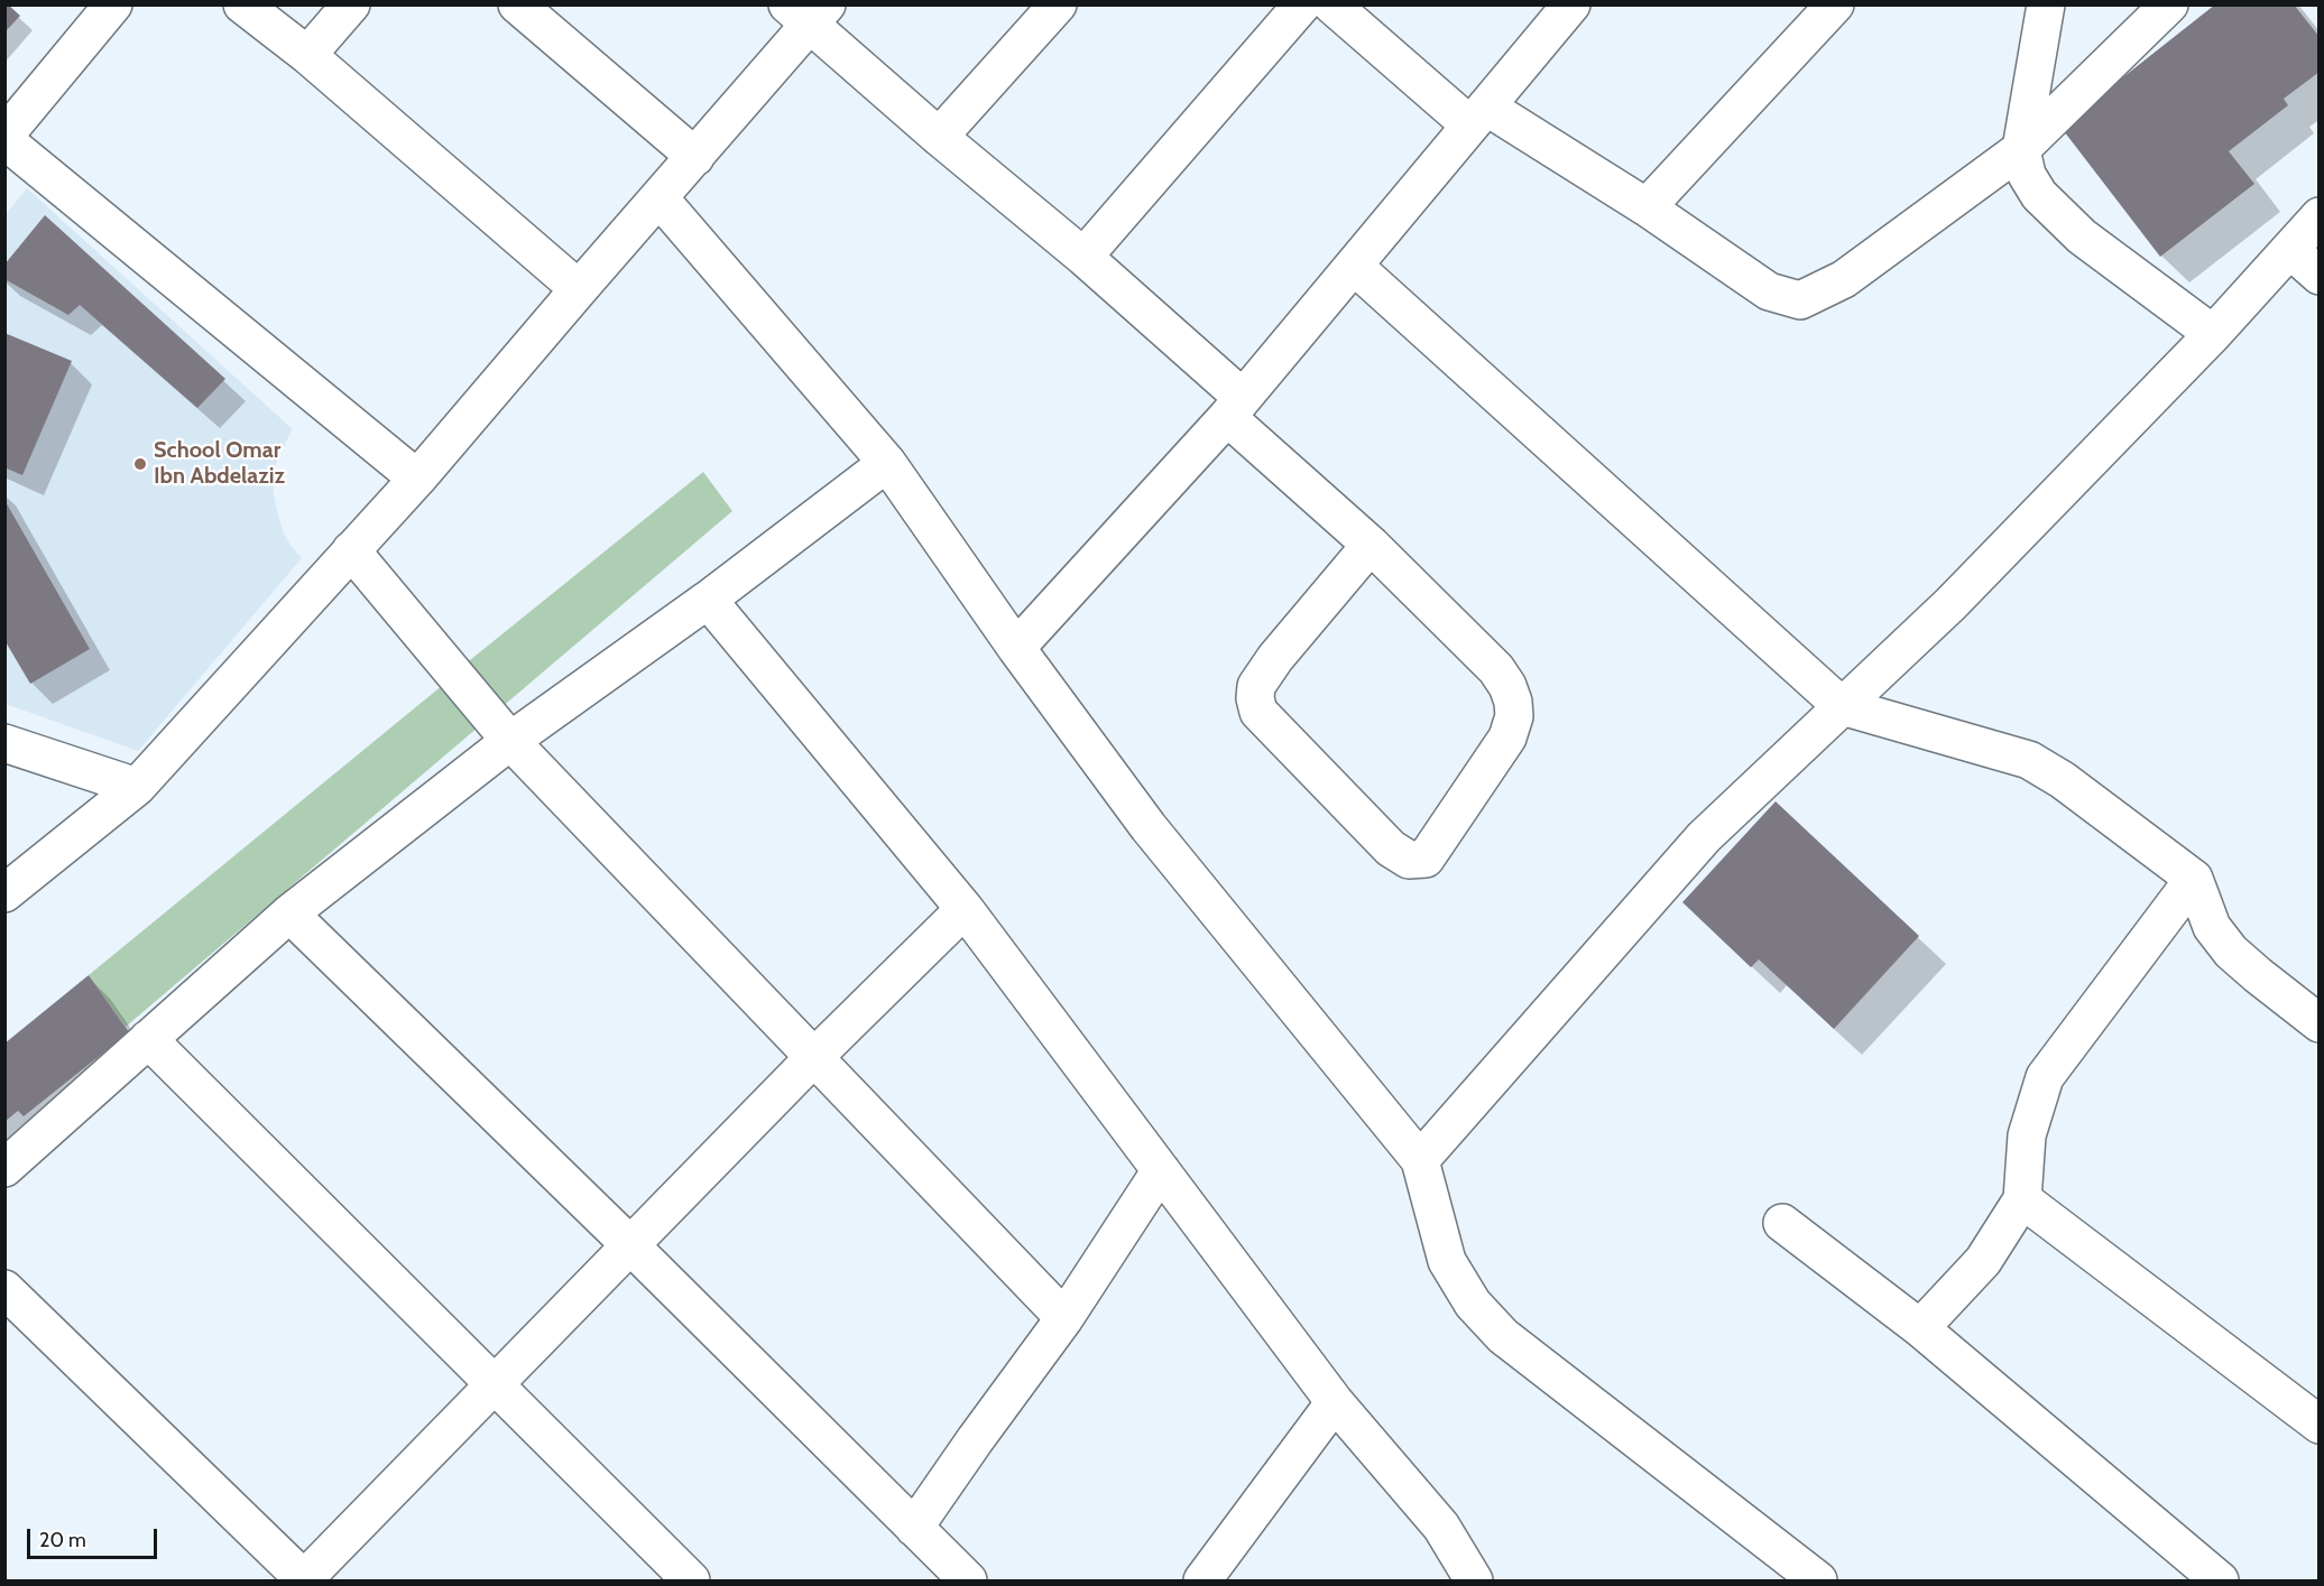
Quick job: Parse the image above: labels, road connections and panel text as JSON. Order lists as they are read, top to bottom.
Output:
{
  "places": ["School Omar Ibn Abdelaziz"],
  "scale_bar": "20 m"
}
